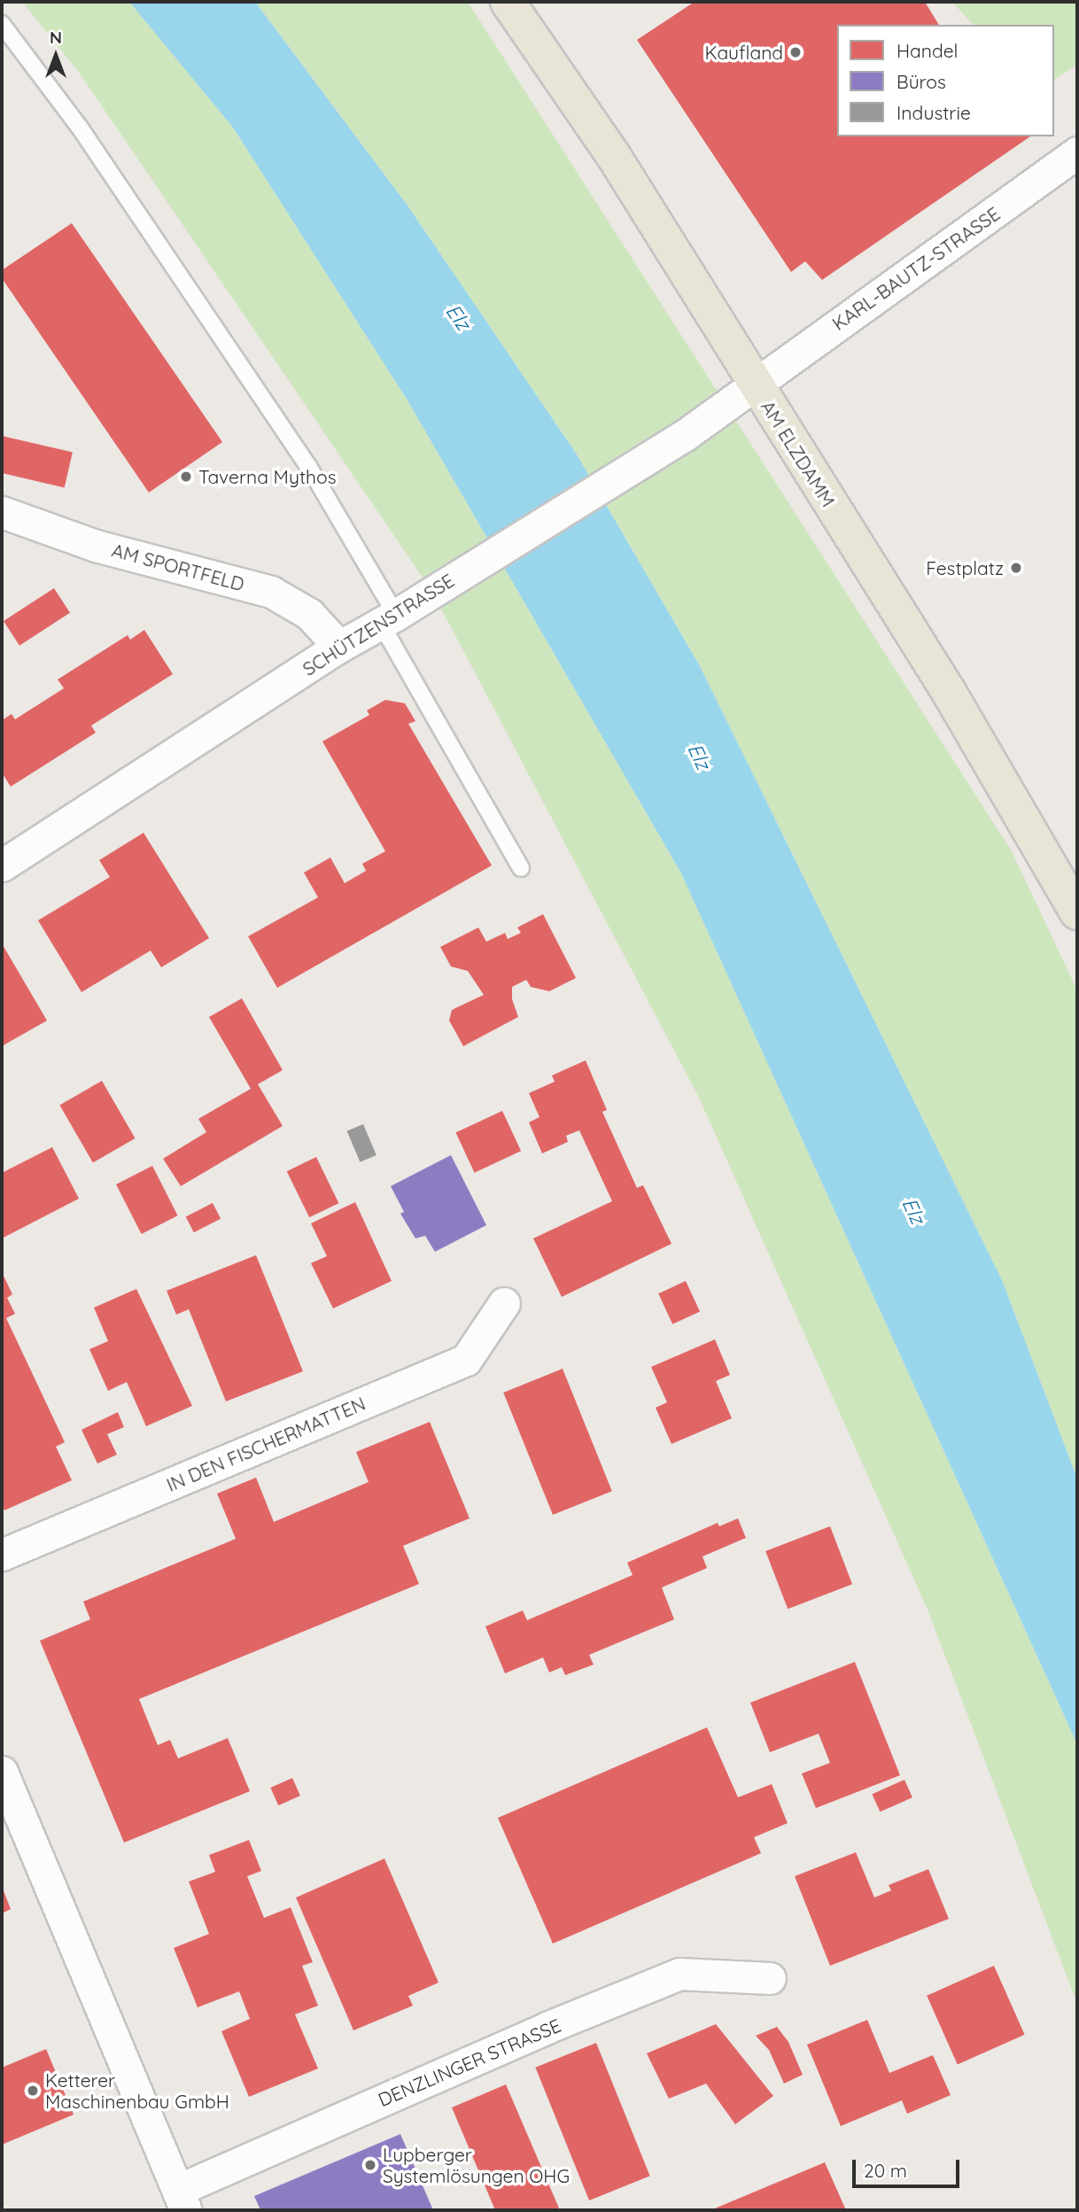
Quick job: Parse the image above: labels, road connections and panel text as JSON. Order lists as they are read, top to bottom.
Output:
{
  "streets": {
    "main road": ["AM ELZDAMM"],
    "street": [
      "KARL-BAUTZ-STRASSE",
      "AM SPORTFELD",
      "SCHÜTZENSTRASSE",
      "IN DEN FISCHERMATTEN",
      "DENZLINGER STRASSE"
    ]
  },
  "crossings": [
    ["KARL-BAUTZ-STRASSE", "AM ELZDAMM"],
    ["KARL-BAUTZ-STRASSE", "SCHÜTZENSTRASSE"],
    ["AM ELZDAMM", "SCHÜTZENSTRASSE"],
    ["AM SPORTFELD", "SCHÜTZENSTRASSE"]
  ],
  "water": ["Elz"],
  "places": [
    "Kaufland",
    "Taverna Mythos",
    "Festplatz",
    "Ketterer Maschinenbau GmbH",
    "Lupberger Systemlösungen OHG"
  ],
  "legend": ["Handel", "Büros", "Industrie"],
  "scale_bar": "20 m",
  "north": "top"
}
